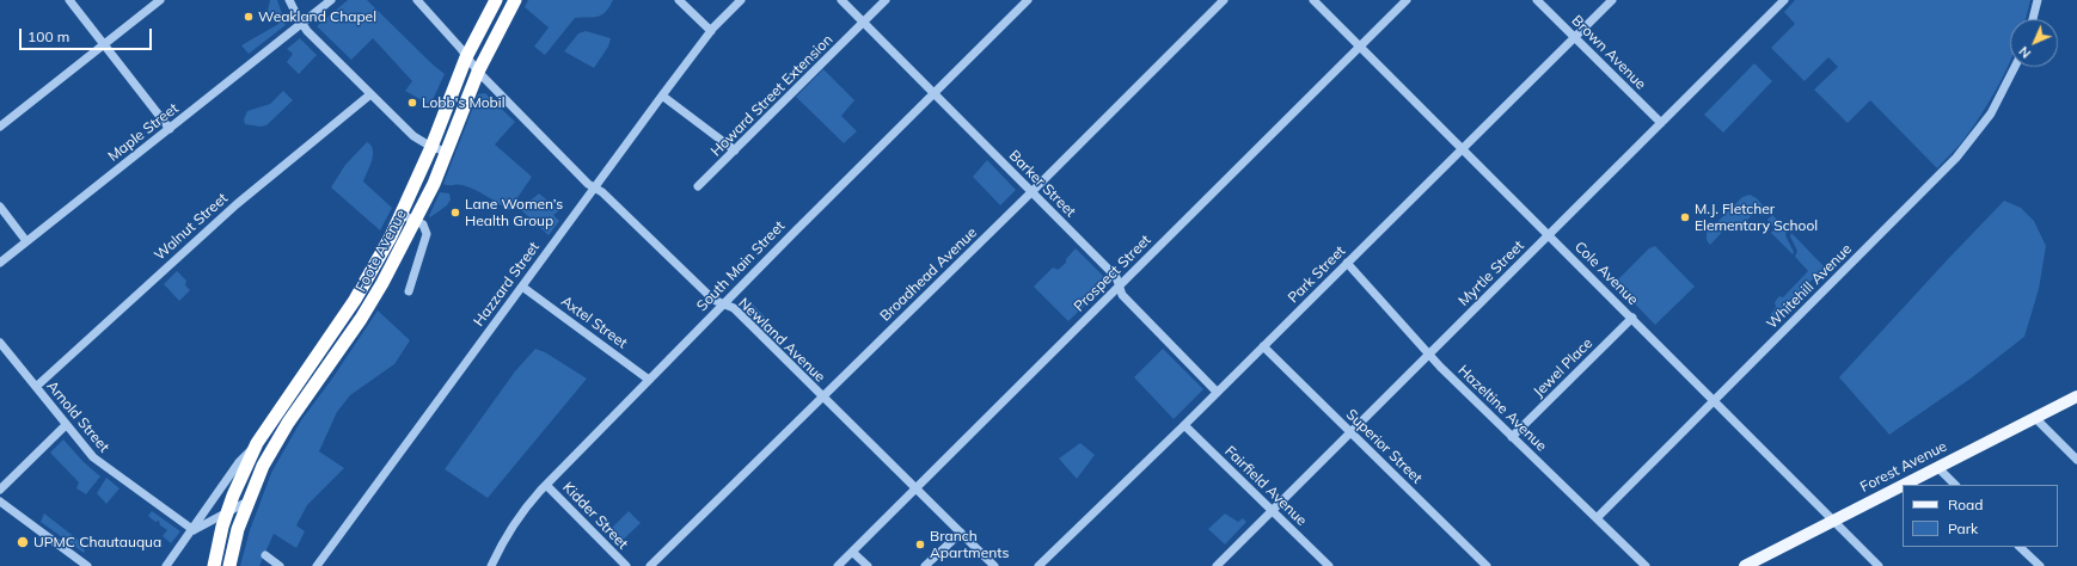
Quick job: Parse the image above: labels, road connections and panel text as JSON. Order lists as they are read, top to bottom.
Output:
{
  "streets": {
    "highway": ["Foote Avenue"],
    "main road": ["Forest Avenue"],
    "street": [
      "Brown Avenue",
      "Howard Street Extension",
      "Maple Street",
      "Barker Street",
      "Walnut Street",
      "South Main Street",
      "Prospect Street",
      "Myrtle Street",
      "Cole Avenue",
      "Broadhead Avenue",
      "Park Street",
      "Hazzard Street",
      "Whitehill Avenue",
      "Axtel Street",
      "Newland Avenue",
      "Jewel Place",
      "Hazeltine Avenue",
      "Arnold Street",
      "Superior Street",
      "Fairfield Avenue",
      "Kidder Street"
    ]
  },
  "crossings": [
    ["Brown Avenue", "Myrtle Street"],
    ["Brown Avenue", "Park Street"],
    ["Howard Street Extension", "Barker Street"],
    ["Barker Street", "South Main Street"],
    ["Barker Street", "Prospect Street"],
    ["Barker Street", "Broadhead Avenue"],
    ["Barker Street", "Park Street"],
    ["Walnut Street", "Arnold Street"],
    ["Foote Avenue", "Newland Avenue"],
    ["Foote Avenue", "Arnold Street"],
    ["South Main Street", "Axtel Street"],
    ["South Main Street", "Newland Avenue"],
    ["South Main Street", "Kidder Street"],
    ["Prospect Street", "Cole Avenue"],
    ["Prospect Street", "Newland Avenue"],
    ["Myrtle Street", "Cole Avenue"],
    ["Myrtle Street", "Hazeltine Avenue"],
    ["Myrtle Street", "Superior Street"],
    ["Myrtle Street", "Fairfield Avenue"],
    ["Cole Avenue", "Park Street"],
    ["Cole Avenue", "Whitehill Avenue"],
    ["Cole Avenue", "Jewel Place"],
    ["Cole Avenue", "Forest Avenue"],
    ["Broadhead Avenue", "Newland Avenue"],
    ["Park Street", "Hazeltine Avenue"],
    ["Park Street", "Superior Street"],
    ["Park Street", "Fairfield Avenue"],
    ["Hazzard Street", "Axtel Street"],
    ["Hazzard Street", "Newland Avenue"],
    ["Whitehill Avenue", "Hazeltine Avenue"],
    ["Jewel Place", "Hazeltine Avenue"]
  ],
  "places": [
    "Weakland Chapel",
    "Lobb's Mobil",
    "Lane Women’s Health Group",
    "M.J. Fletcher Elementary School",
    "UPMC Chautauqua",
    "Branch Apartments"
  ],
  "legend": ["Road", "Park"],
  "scale_bar": "100 m",
  "north": "bottom left"
}
